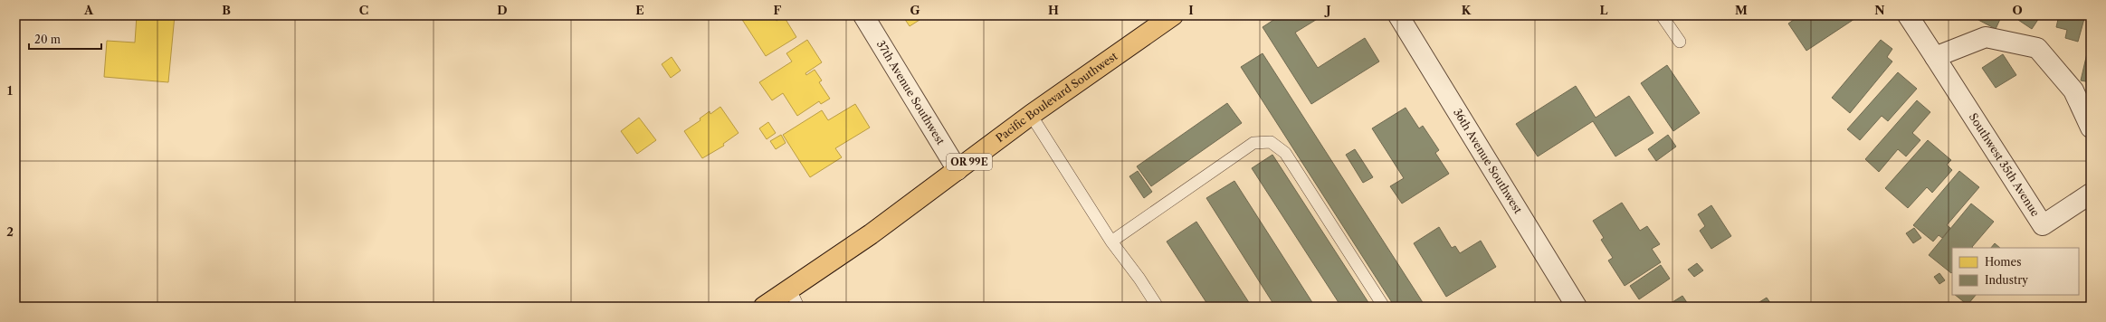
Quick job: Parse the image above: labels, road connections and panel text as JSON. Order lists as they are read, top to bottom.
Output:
{
  "streets": {
    "main road": ["Pacific Boulevard Southwest", "OR 99E"],
    "street": ["37th Avenue Southwest", "36th Avenue Southwest", "Southwest 35th Avenue"]
  },
  "crossings": [
    ["37th Avenue Southwest", "Pacific Boulevard Southwest"]
  ],
  "legend": ["Homes", "Industry"],
  "scale_bar": "20 m",
  "grid": {
    "columns": [
      "A",
      "B",
      "C",
      "D",
      "E",
      "F",
      "G",
      "H",
      "I",
      "J",
      "K",
      "L",
      "M",
      "N",
      "O"
    ],
    "rows": ["1", "2"]
  }
}
